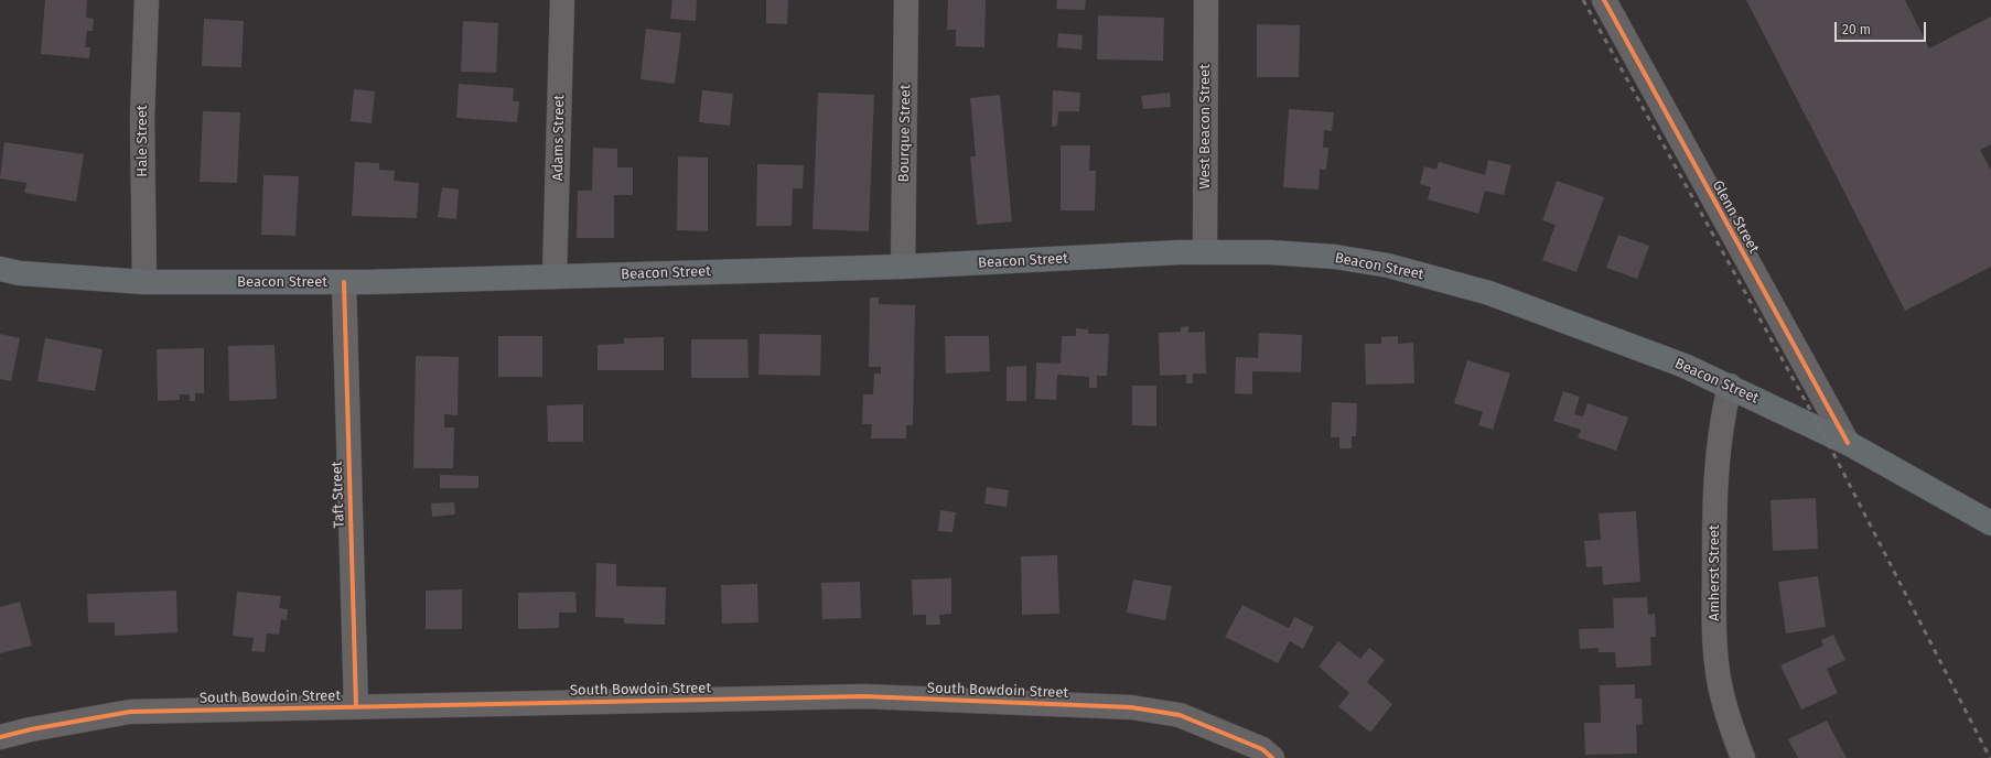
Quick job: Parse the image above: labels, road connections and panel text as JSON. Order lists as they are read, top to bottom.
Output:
{
  "streets": {
    "main road": ["Beacon Street"],
    "street": [
      "West Beacon Street",
      "Bourque Street",
      "Adams Street",
      "Hale Street",
      "Glenn Street",
      "Taft Street",
      "Amherst Street",
      "South Bowdoin Street"
    ]
  },
  "crossings": [
    ["West Beacon Street", "Beacon Street"],
    ["Bourque Street", "Beacon Street"],
    ["Adams Street", "Beacon Street"],
    ["Hale Street", "Beacon Street"],
    ["Glenn Street", "Beacon Street"],
    ["Beacon Street", "Taft Street"],
    ["Beacon Street", "Amherst Street"],
    ["Taft Street", "South Bowdoin Street"]
  ],
  "scale_bar": "20 m"
}
